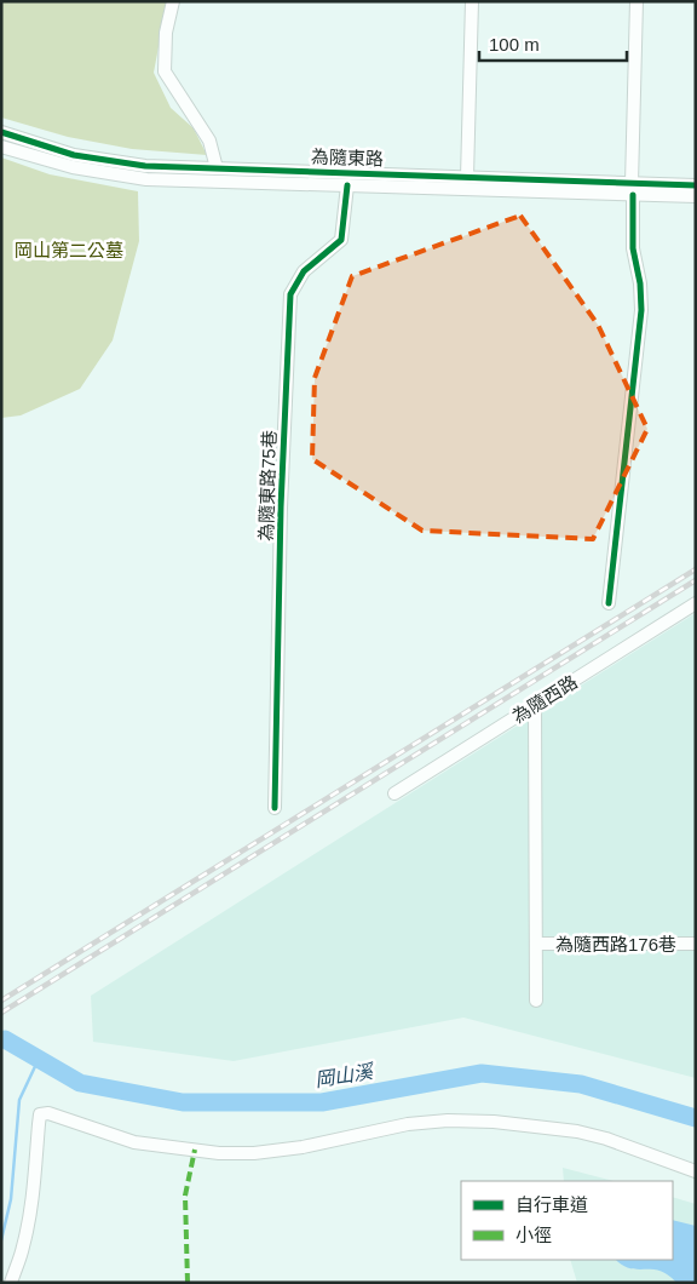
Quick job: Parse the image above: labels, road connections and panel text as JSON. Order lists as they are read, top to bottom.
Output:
{
  "streets": {
    "street": [
      "為隨東路",
      "為隨東路75巷",
      "為隨西路",
      "為隨西路176巷"
    ]
  },
  "crossings": [
    ["為隨東路", "為隨東路75巷"]
  ],
  "water": ["岡山溪"],
  "parks": ["岡山第二公墓"],
  "legend": ["自行車道", "小徑"],
  "scale_bar": "100 m"
}
